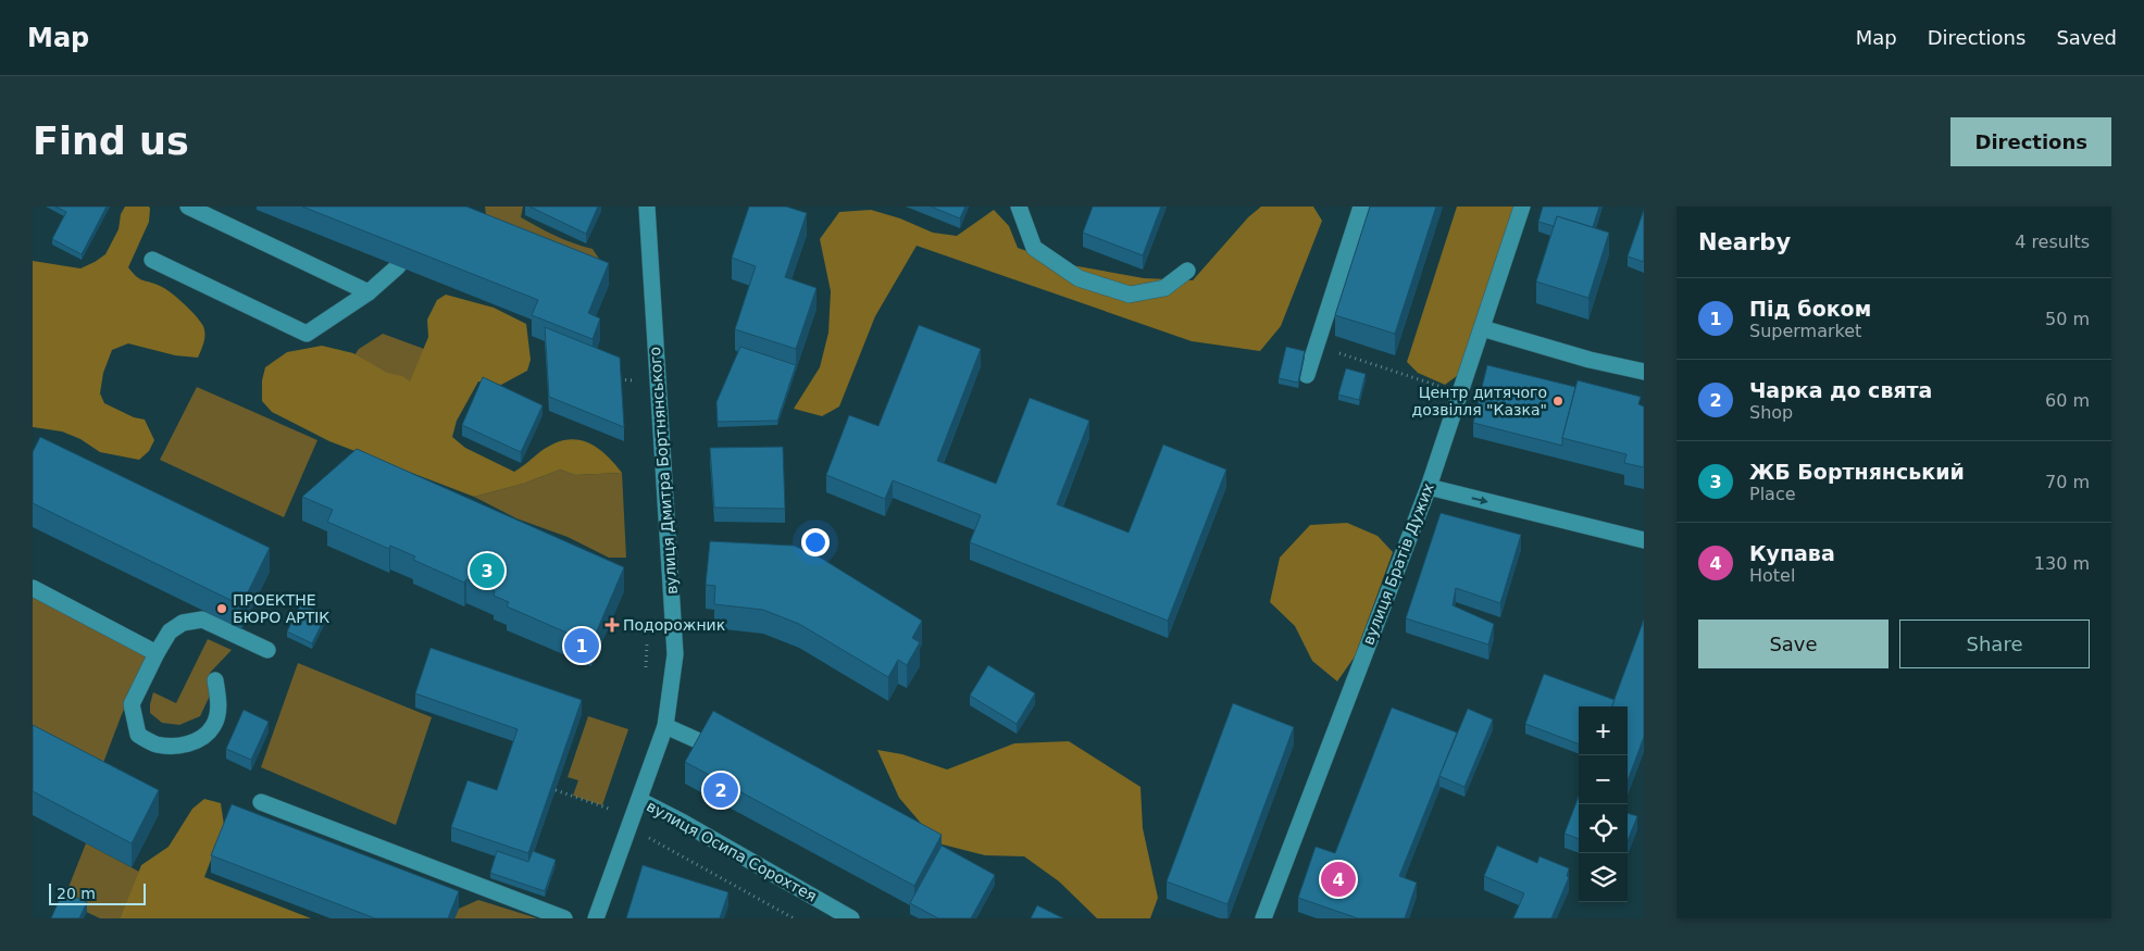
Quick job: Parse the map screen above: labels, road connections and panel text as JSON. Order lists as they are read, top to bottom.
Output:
{
  "streets": {
    "street": ["вулиця Дмитра Бортнянського", "вулиця Братів Дужих", "вулиця Осипа Сорохтея"]
  },
  "crossings": [
    ["вулиця Дмитра Бортнянського", "вулиця Осипа Сорохтея"]
  ],
  "places": {
    "other": ["Центр дитячого дозвілля \"Казка\"", "ПРОЕКТНЕ БЮРО АРТІК"],
    "health": ["Подорожник"]
  },
  "scale_bar": "20 m",
  "page": {
    "header": "Map",
    "nav": ["Map", "Directions", "Saved"],
    "buttons": [
      "Directions",
      ["Save", "Share"]
    ],
    "title": "Find us",
    "heading": ["Nearby", "4 results"],
    "list": [
      {
        "mark": "1",
        "name": "Під боком",
        "note": "Supermarket",
        "value": "50 m"
      },
      {
        "mark": "2",
        "name": "Чарка до свята",
        "note": "Shop",
        "value": "60 m"
      },
      {
        "mark": "3",
        "name": "ЖБ Бортнянський",
        "note": "Place",
        "value": "70 m"
      },
      {
        "mark": "4",
        "name": "Купава",
        "note": "Hotel",
        "value": "130 m"
      }
    ],
    "pins": [
      "3",
      "1",
      "2",
      "4"
    ],
    "map_buttons": ["+", "−"],
    "scale": "20 m"
  }
}
